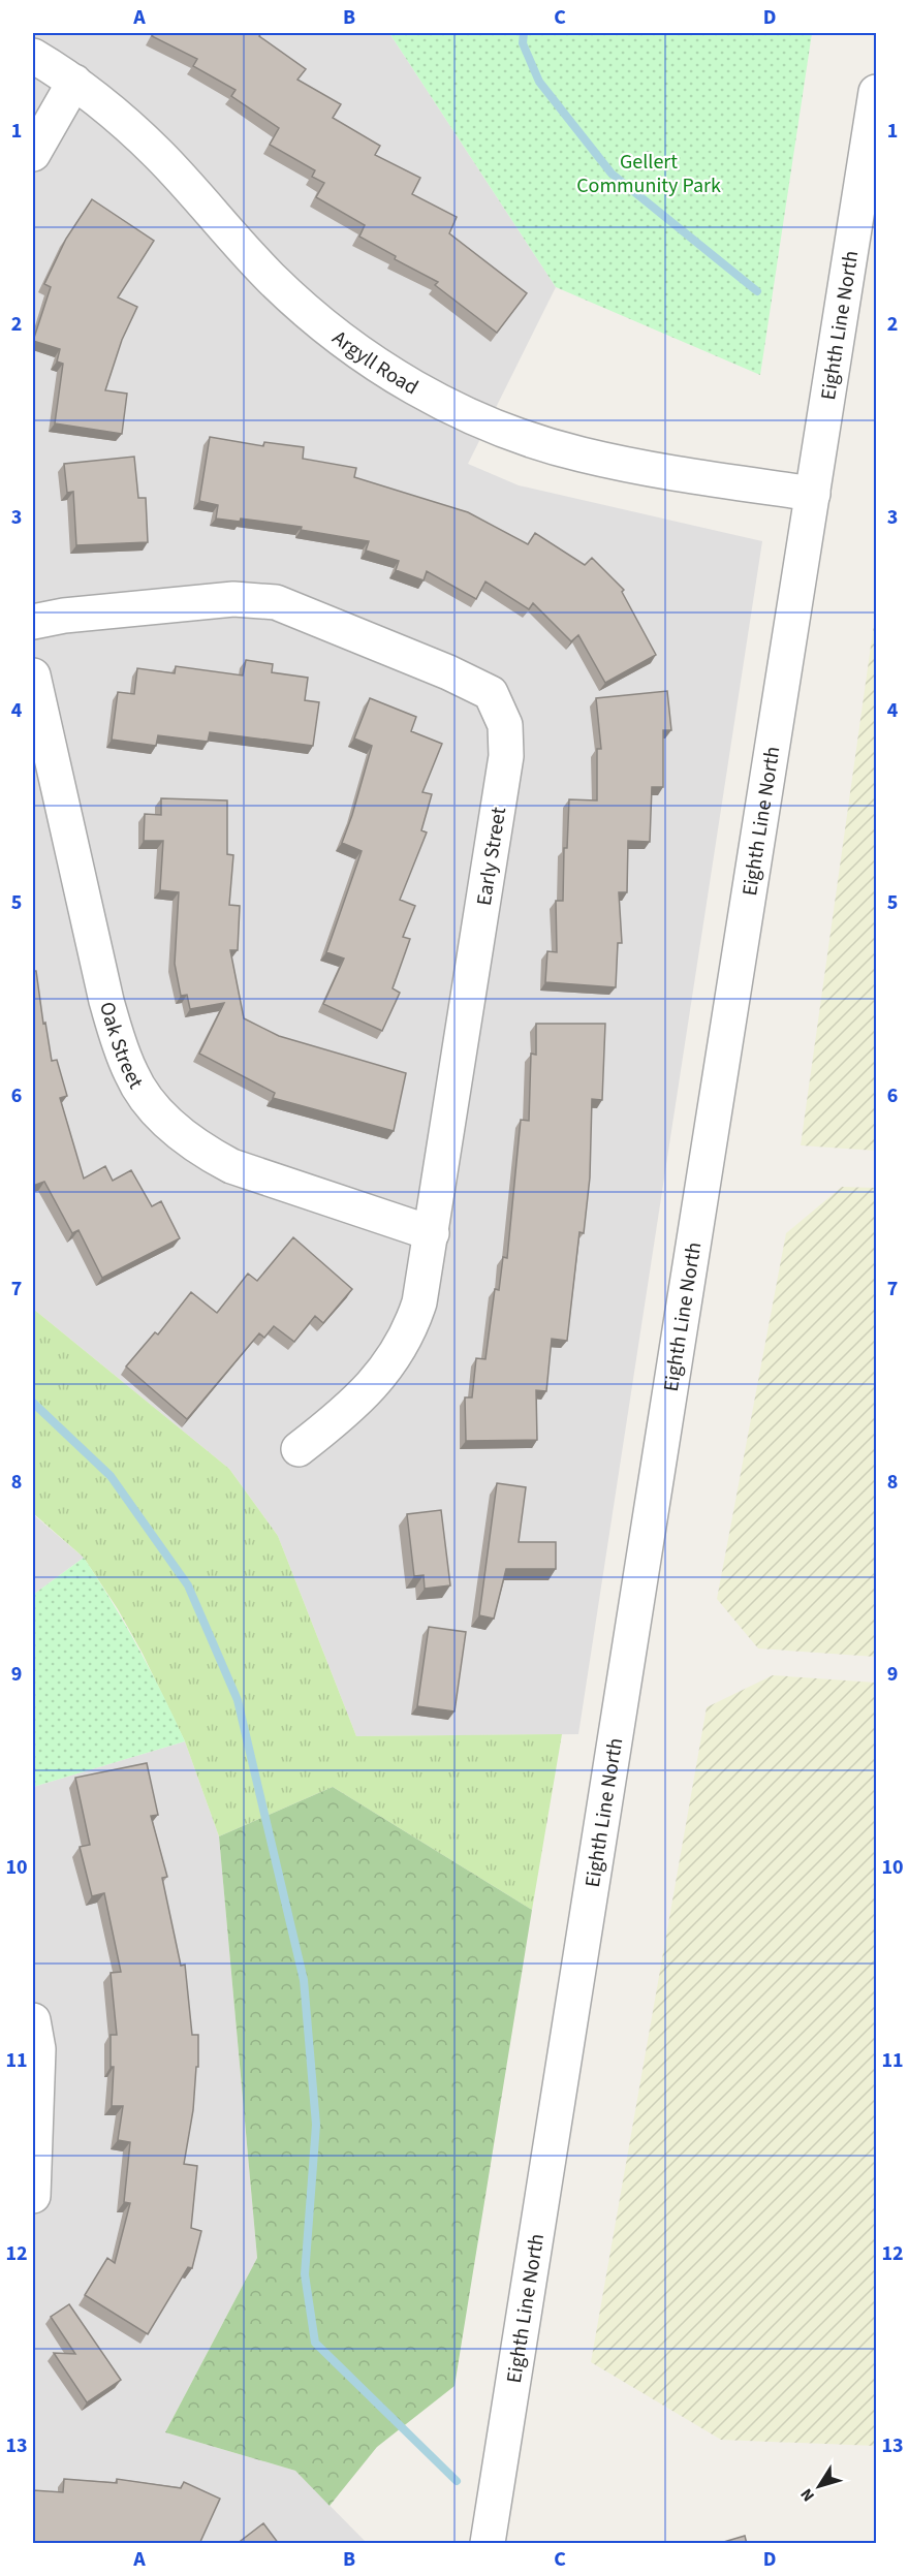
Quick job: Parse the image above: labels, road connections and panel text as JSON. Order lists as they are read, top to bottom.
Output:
{
  "streets": {
    "street": [
      "Eighth Line North",
      "Argyll Road",
      "Early Street",
      "Oak Street"
    ]
  },
  "crossings": [
    ["Eighth Line North", "Argyll Road"],
    ["Early Street", "Oak Street"]
  ],
  "parks": ["Gellert Community Park"],
  "north": "bottom left",
  "grid": {
    "columns": [
      "A",
      "B",
      "C",
      "D"
    ],
    "rows": [
      "1",
      "2",
      "3",
      "4",
      "5",
      "6",
      "7",
      "8",
      "9",
      "10",
      "11",
      "12",
      "13"
    ]
  }
}
